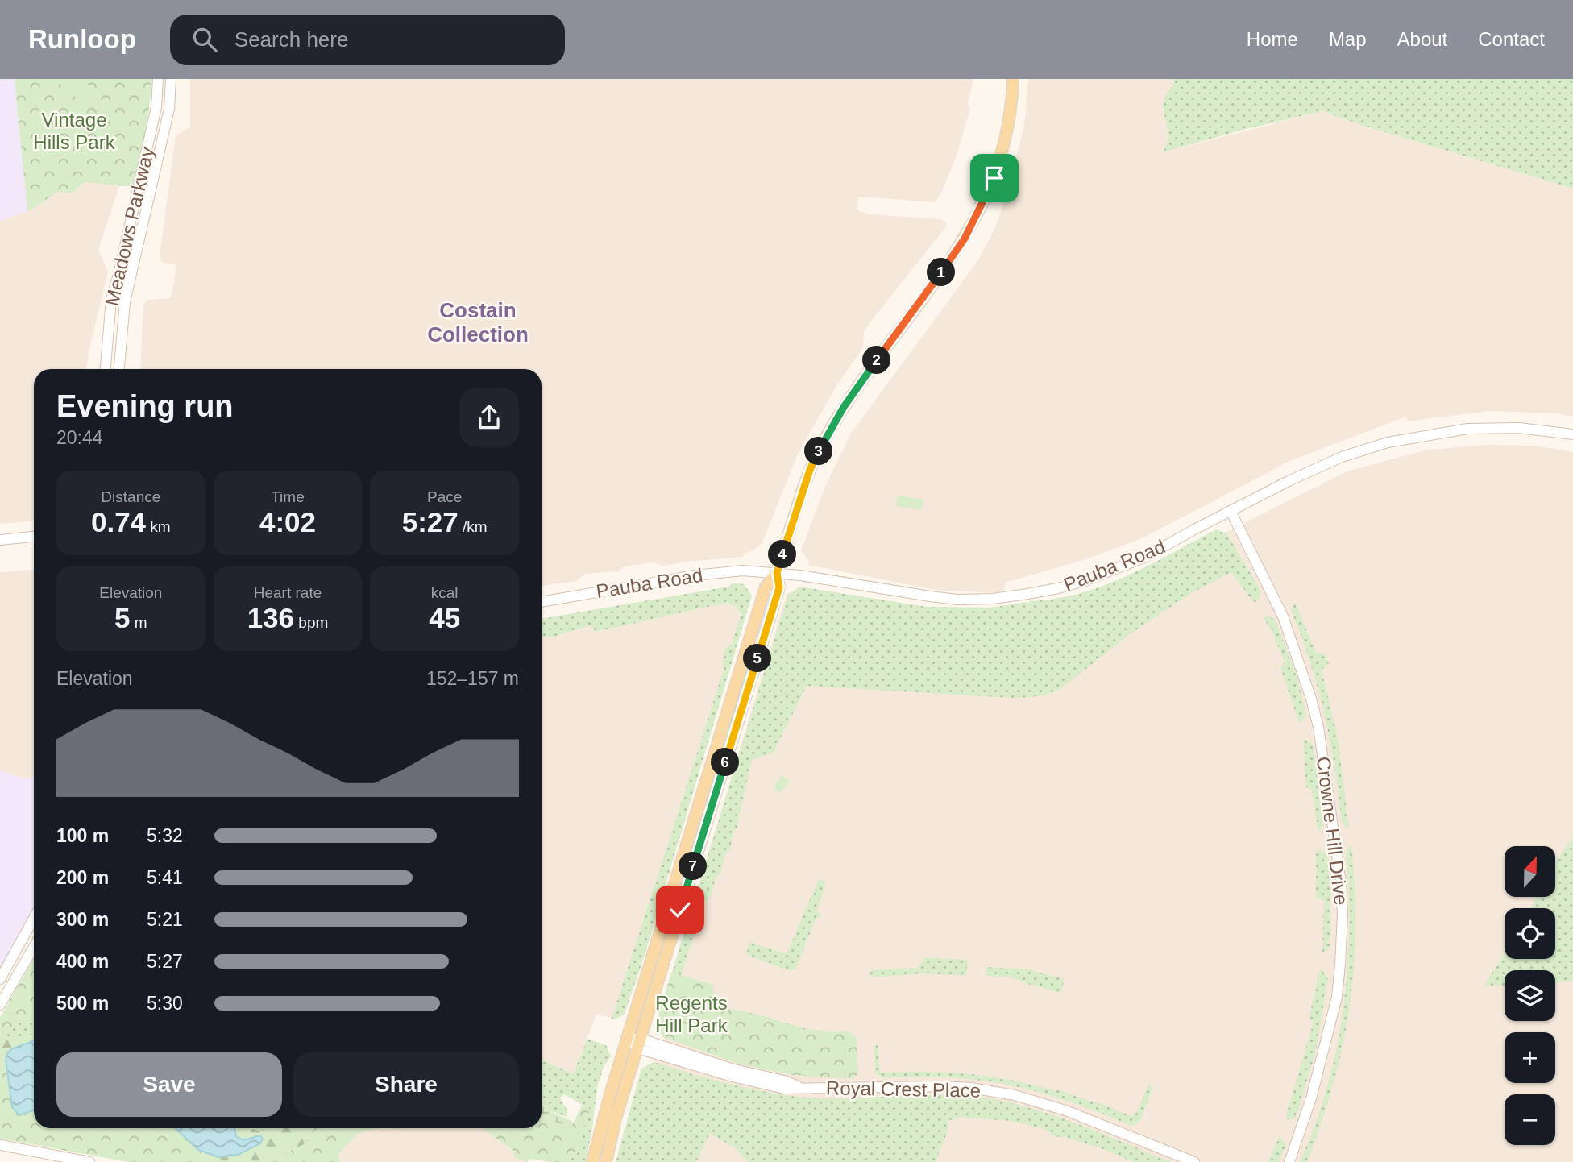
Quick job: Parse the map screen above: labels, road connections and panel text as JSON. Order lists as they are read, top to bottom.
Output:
{
  "streets": {
    "street": [
      "Meadows Parkway",
      "Pauba Road",
      "Crowne Hill Drive",
      "Royal Crest Place"
    ]
  },
  "crossings": [
    ["Pauba Road", "Crowne Hill Drive"]
  ],
  "districts": ["Costain Collection"],
  "parks": ["Vintage Hills Park", "Regents Hill Park"],
  "north": "top",
  "page": {
    "header": "Runloop",
    "search": "Search here",
    "nav": [
      "Home",
      "Map",
      "About",
      "Contact"
    ],
    "pins": [
      "1",
      "2",
      "3",
      "4",
      "5",
      "6",
      "7"
    ],
    "heading": ["Evening run", "20:44"],
    "stats": [
      ["Distance", "0.74 km"],
      ["Time", "4:02"],
      ["Pace", "5:27 /km"],
      ["Elevation", "5 m"],
      ["Heart rate", "136 bpm"],
      ["kcal", "45"]
    ],
    "chart": ["Elevation", "152–157 m"],
    "list": [
      {
        "name": "100 m",
        "note": "5:32"
      },
      {
        "name": "200 m",
        "note": "5:41"
      },
      {
        "name": "300 m",
        "note": "5:21"
      },
      {
        "name": "400 m",
        "note": "5:27"
      },
      {
        "name": "500 m",
        "note": "5:30"
      }
    ],
    "map_buttons": ["+", "−"],
    "buttons": ["Save", "Share"]
  }
}
